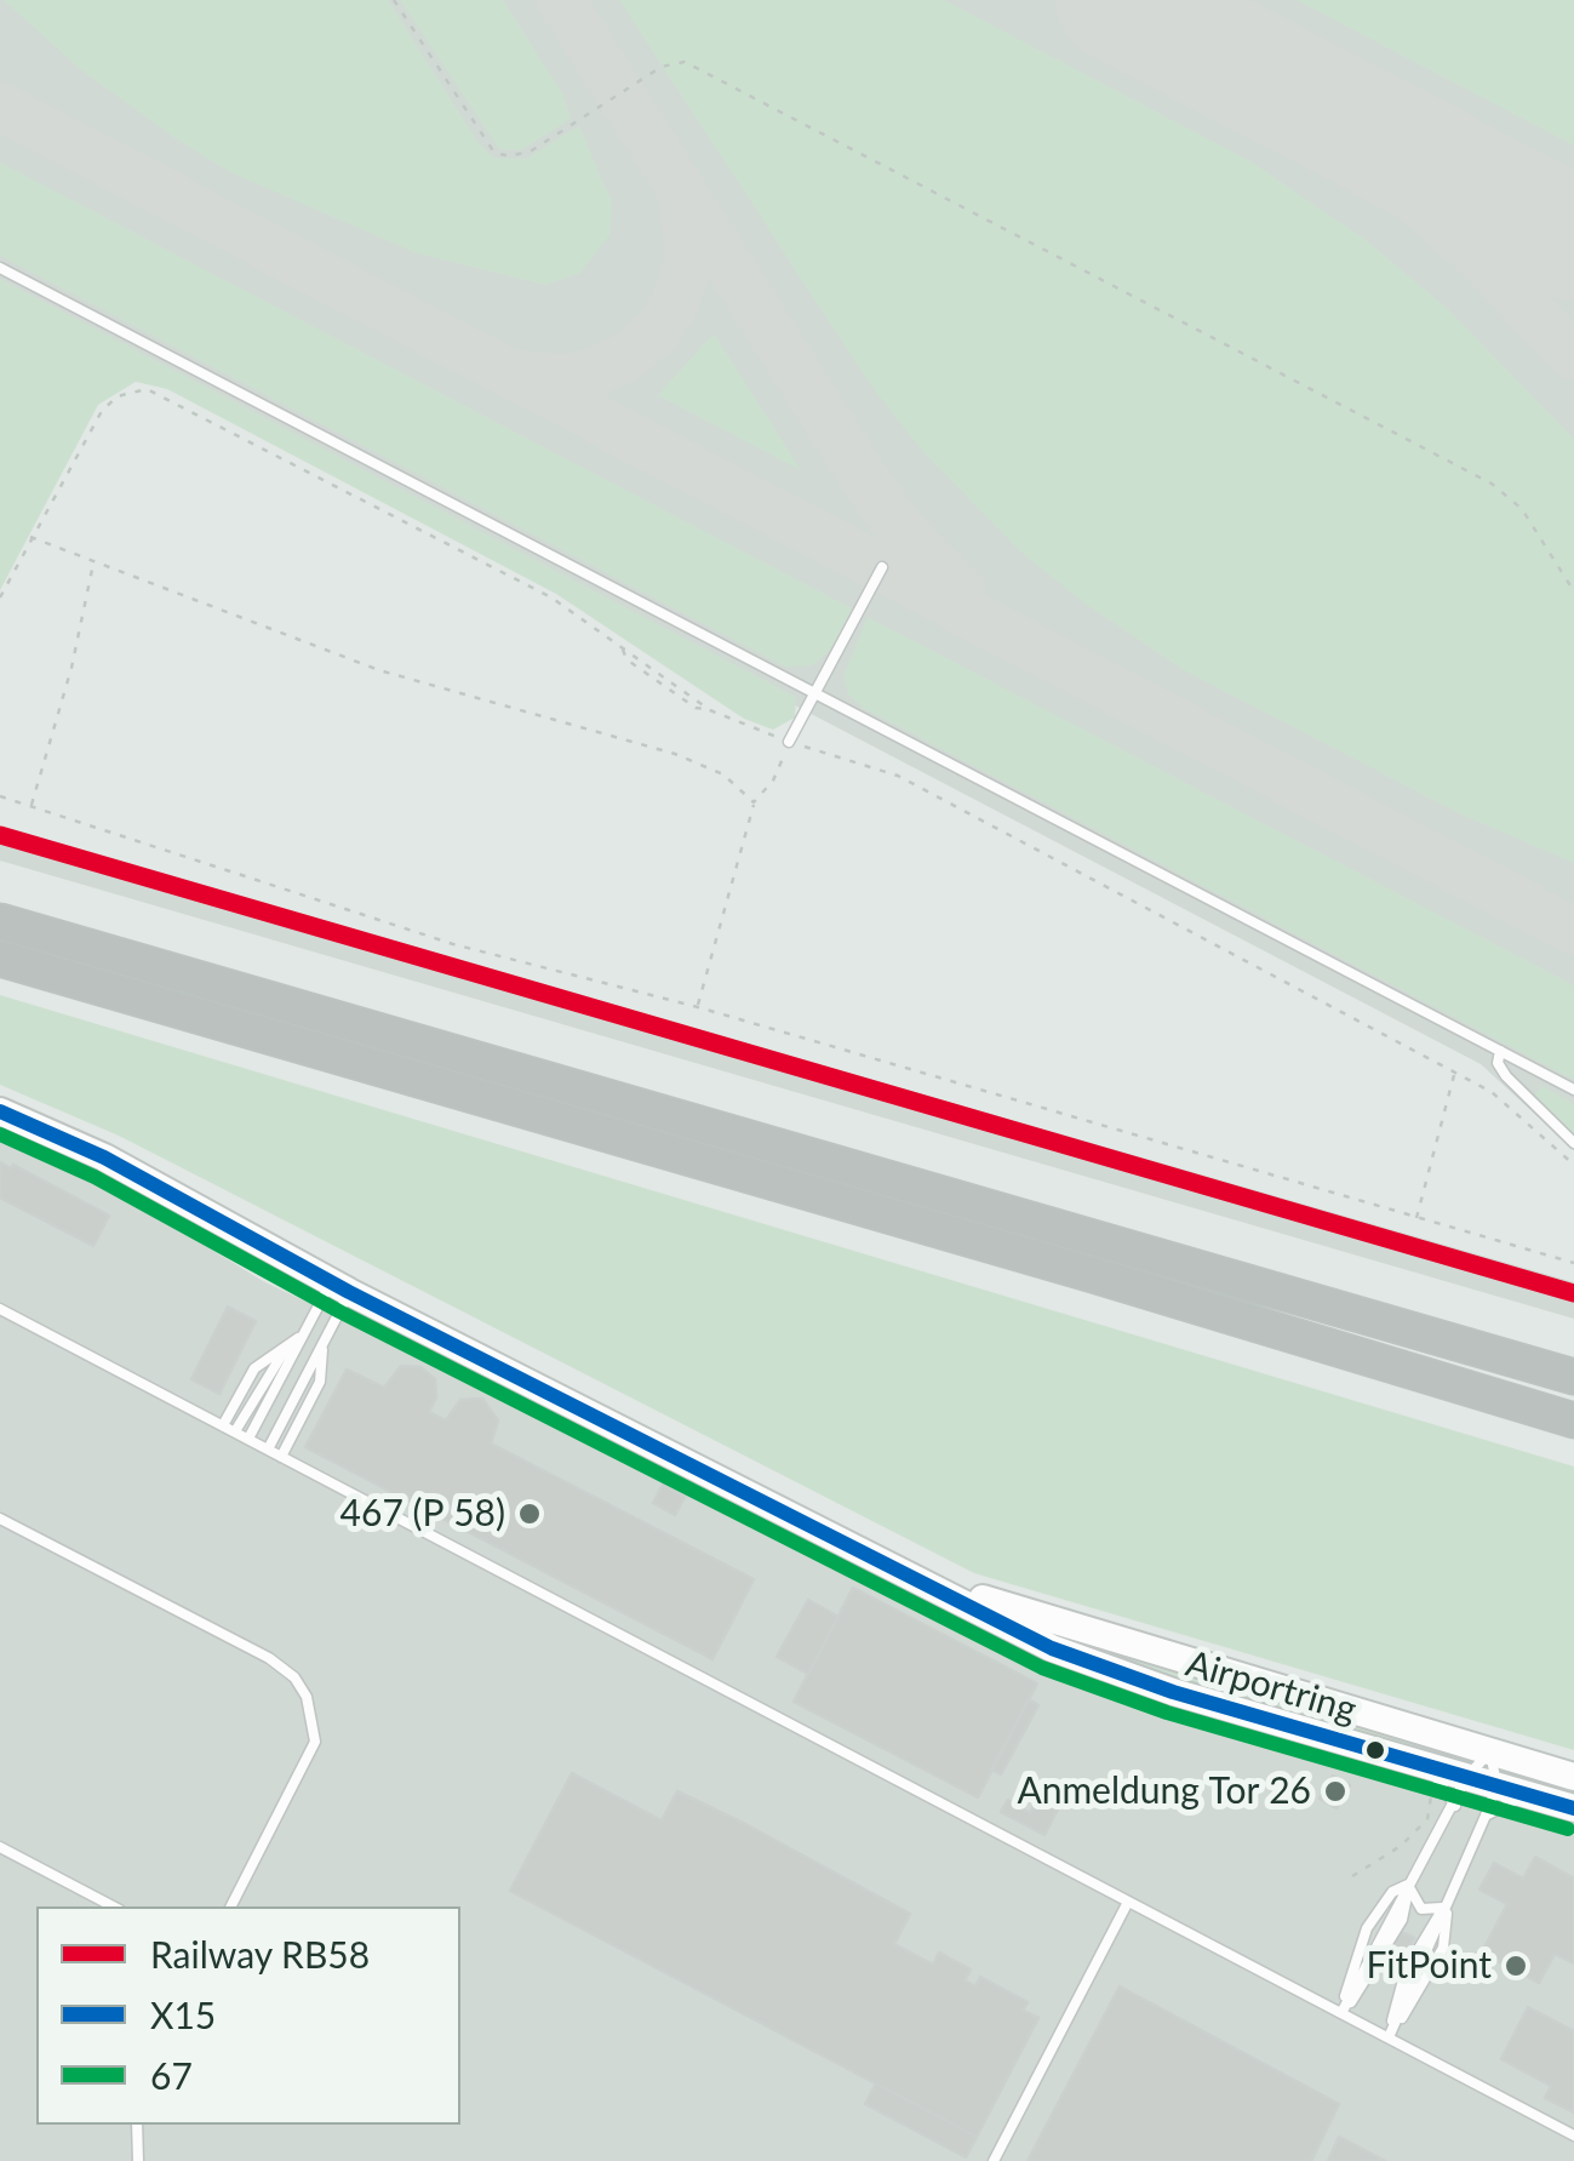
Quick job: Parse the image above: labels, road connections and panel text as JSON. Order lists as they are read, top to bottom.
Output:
{
  "streets": {
    "street": ["Airportring"]
  },
  "places": ["467 (P 58)", "Anmeldung Tor 26", "FitPoint"],
  "lines": ["rail line RB58", "transit line X15", "transit line 67"],
  "legend": ["Railway RB58", "X15", "67"]
}
